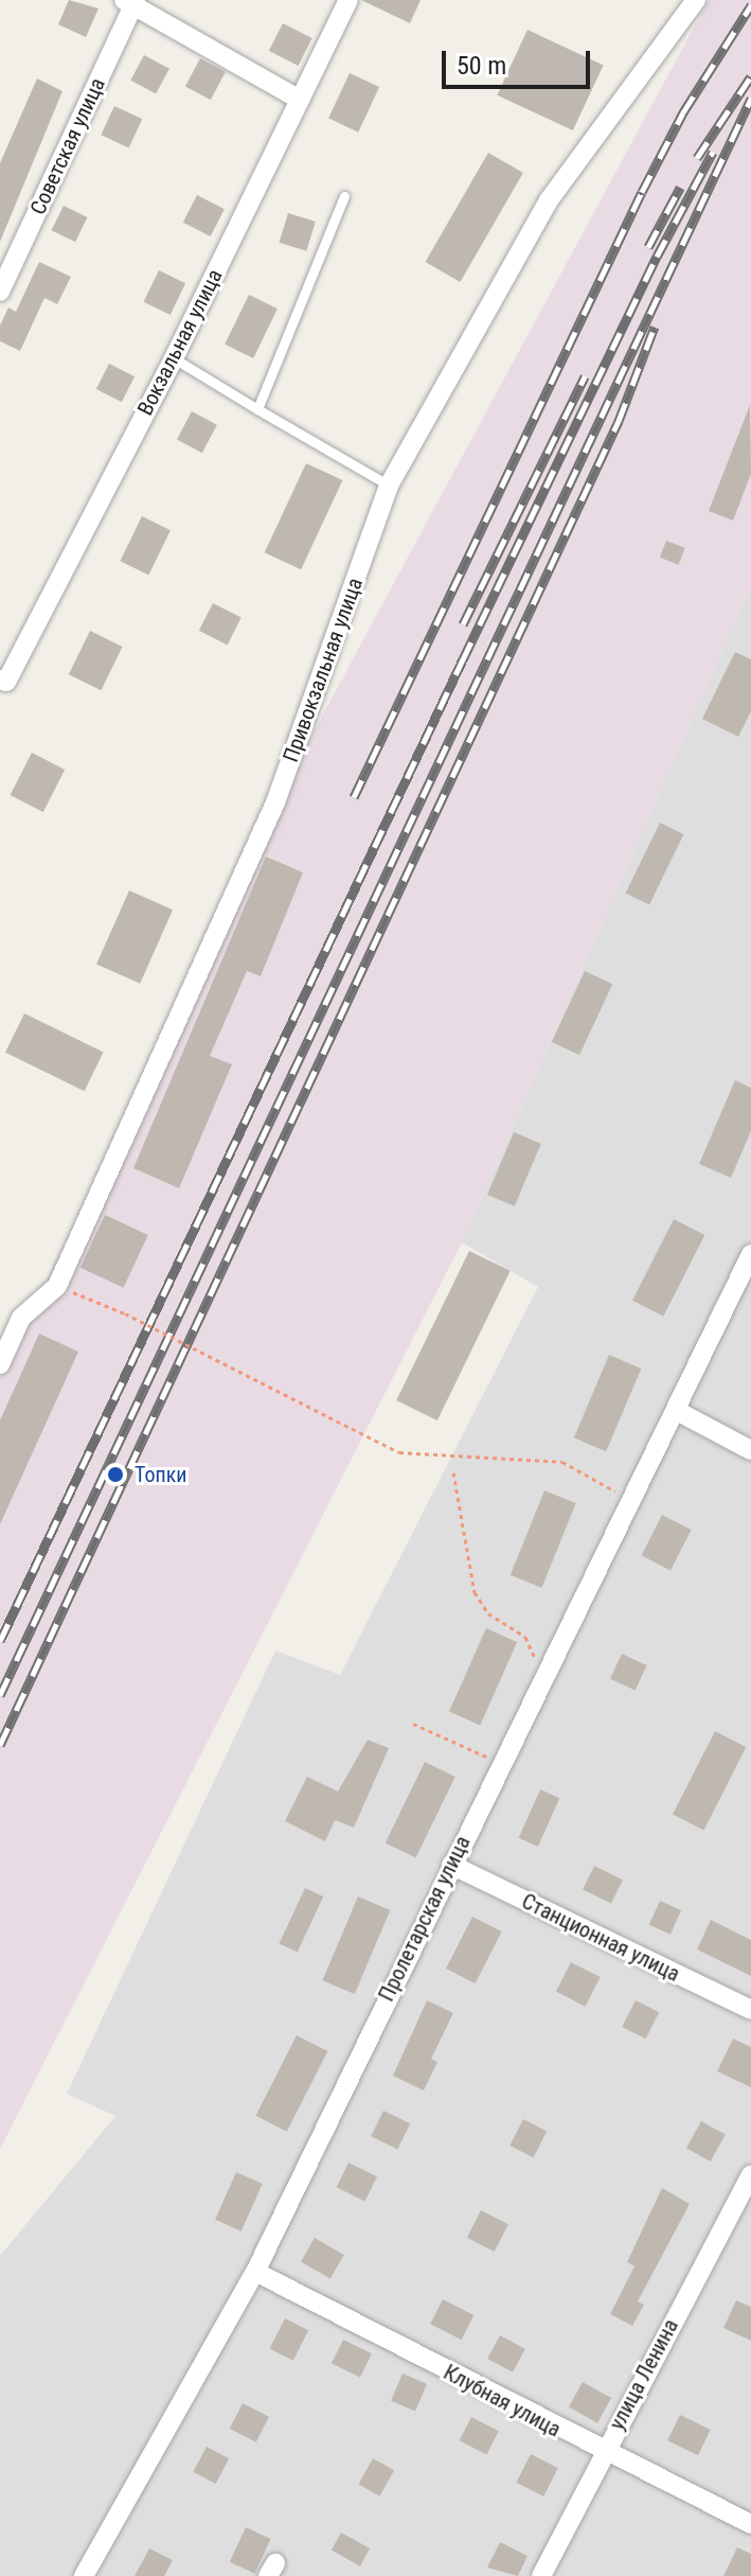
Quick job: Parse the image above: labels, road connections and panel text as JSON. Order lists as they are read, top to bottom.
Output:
{
  "streets": {
    "street": [
      "Советская улица",
      "Вокзальная улица",
      "Привокзальная улица",
      "Пролетарская улица",
      "Станционная улица",
      "улица Ленина",
      "Клубная улица"
    ]
  },
  "crossings": [
    ["Пролетарская улица", "Станционная улица"],
    ["Пролетарская улица", "Клубная улица"],
    ["улица Ленина", "Клубная улица"]
  ],
  "places": ["Топки"],
  "scale_bar": "50 m"
}
